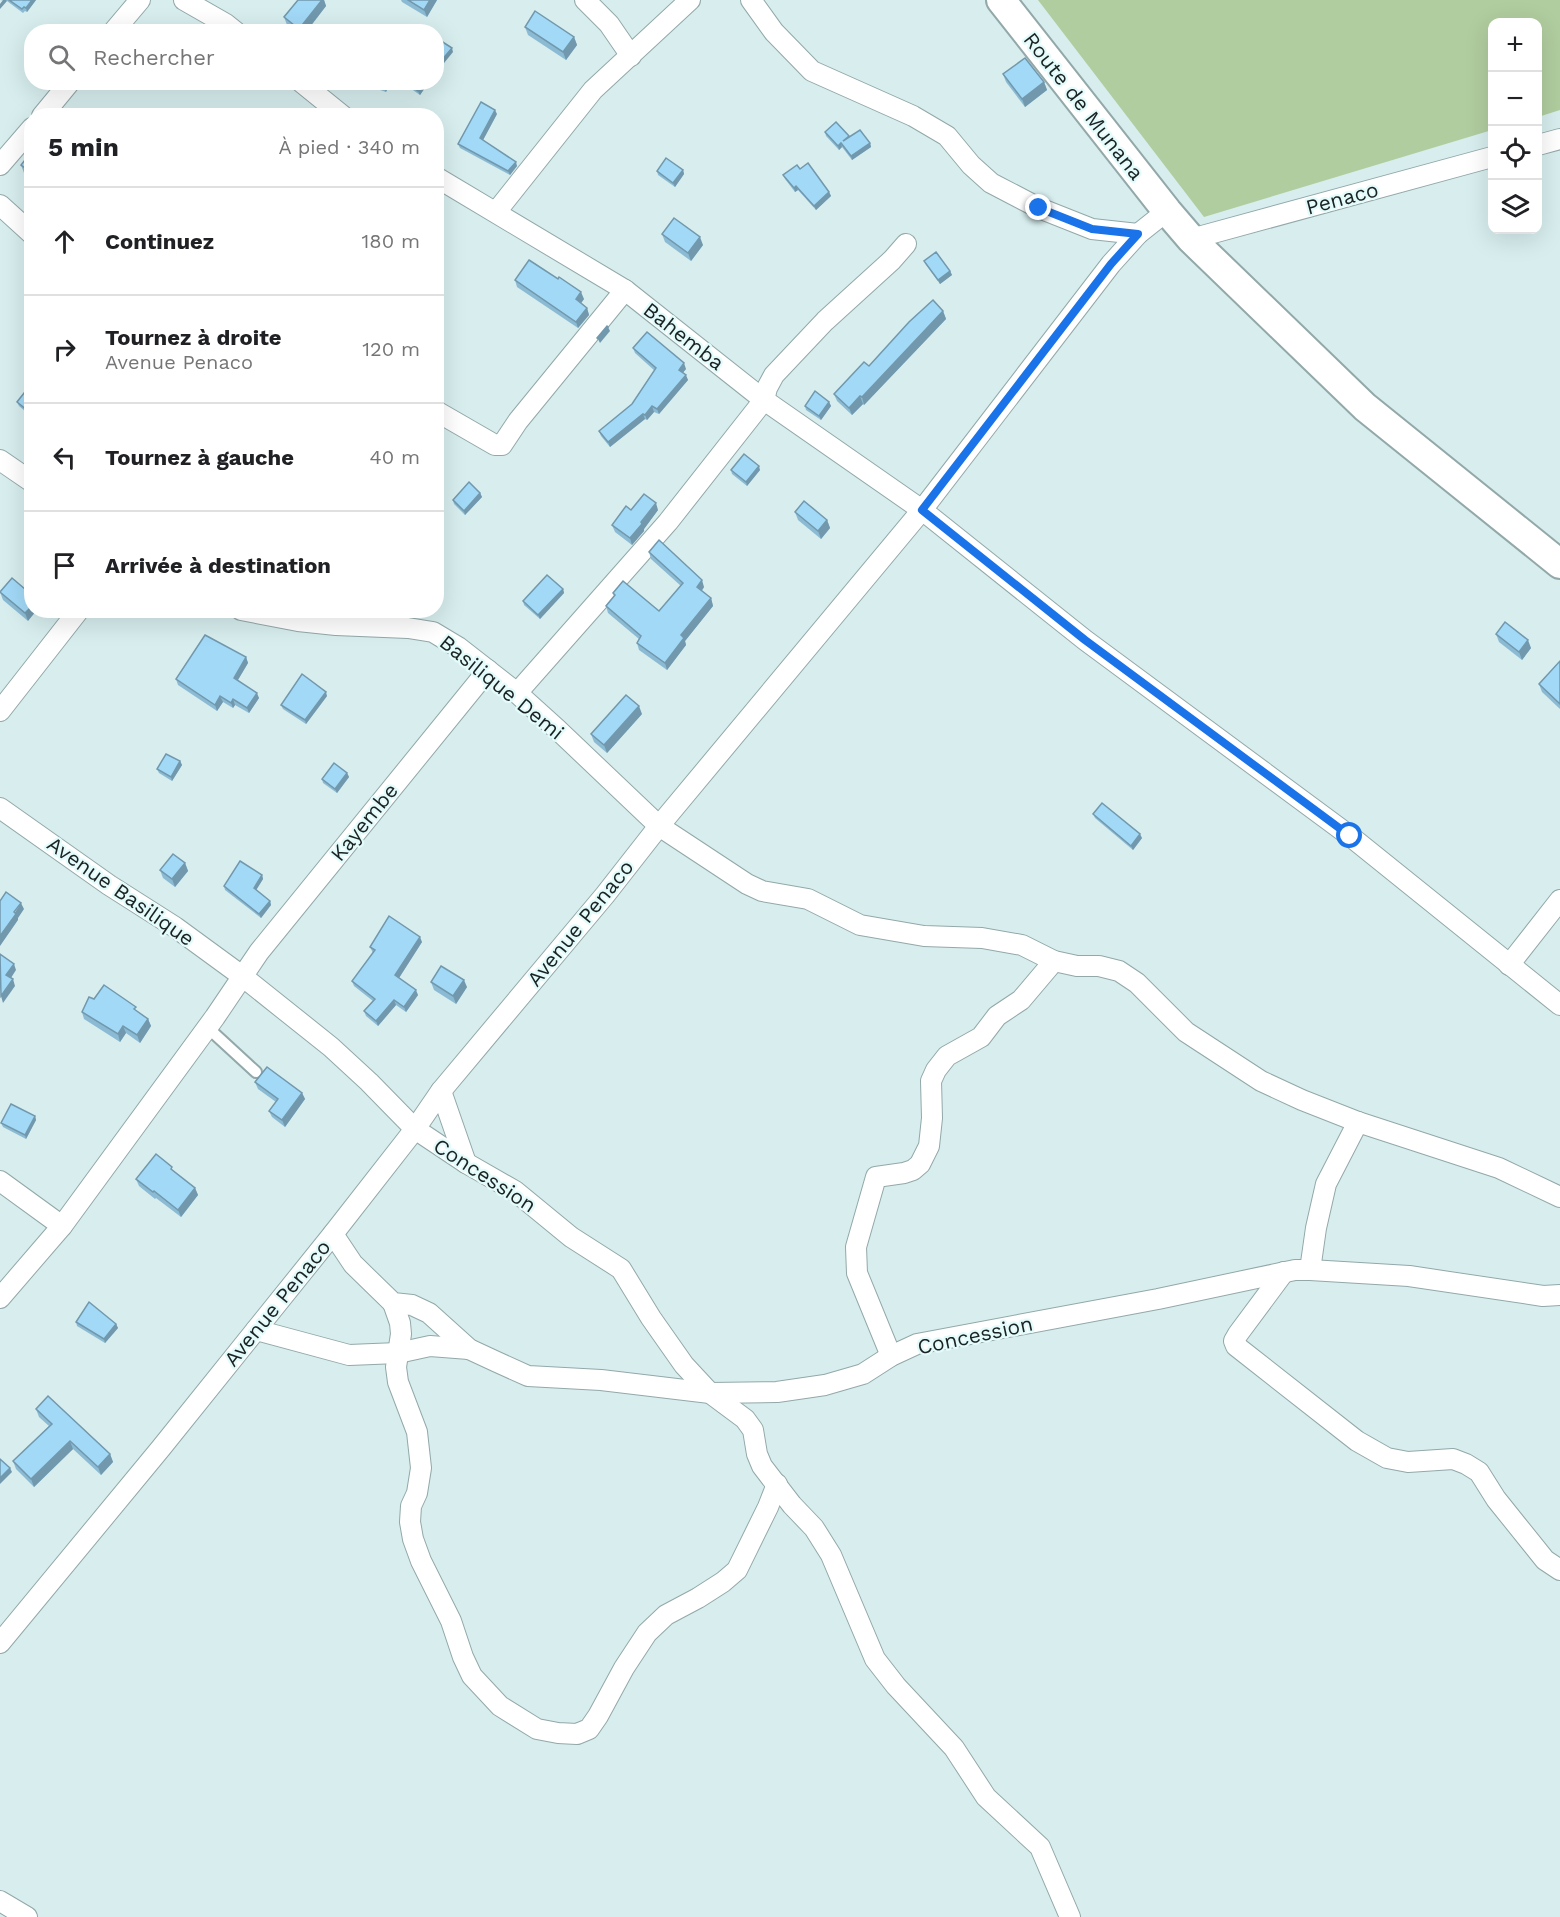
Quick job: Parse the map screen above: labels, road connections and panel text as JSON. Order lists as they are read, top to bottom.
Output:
{
  "streets": {
    "main road": ["Route de Munana"],
    "street": [
      "Penaco",
      "Bahemba",
      "Basilique Demi",
      "Kayembe",
      "Avenue Basilique",
      "Avenue Penaco",
      "Concession"
    ]
  },
  "crossings": [
    ["Route de Munana", "Penaco"],
    ["Route de Munana", "Avenue Penaco"],
    ["Bahemba", "Avenue Penaco"],
    ["Basilique Demi", "Kayembe"],
    ["Basilique Demi", "Avenue Penaco"],
    ["Kayembe", "Avenue Basilique"],
    ["Avenue Basilique", "Avenue Penaco"],
    ["Avenue Basilique", "Concession"],
    ["Avenue Penaco", "Concession"]
  ],
  "page": {
    "map_buttons": ["+", "−"],
    "search": "Rechercher",
    "heading": ["5 min", "À pied · 340 m"],
    "list": [
      ["Continuez", "180 m"],
      ["Tournez à droite", "Avenue Penaco", "120 m"],
      ["Tournez à gauche", "40 m"],
      "Arrivée à destination"
    ]
  }
}
